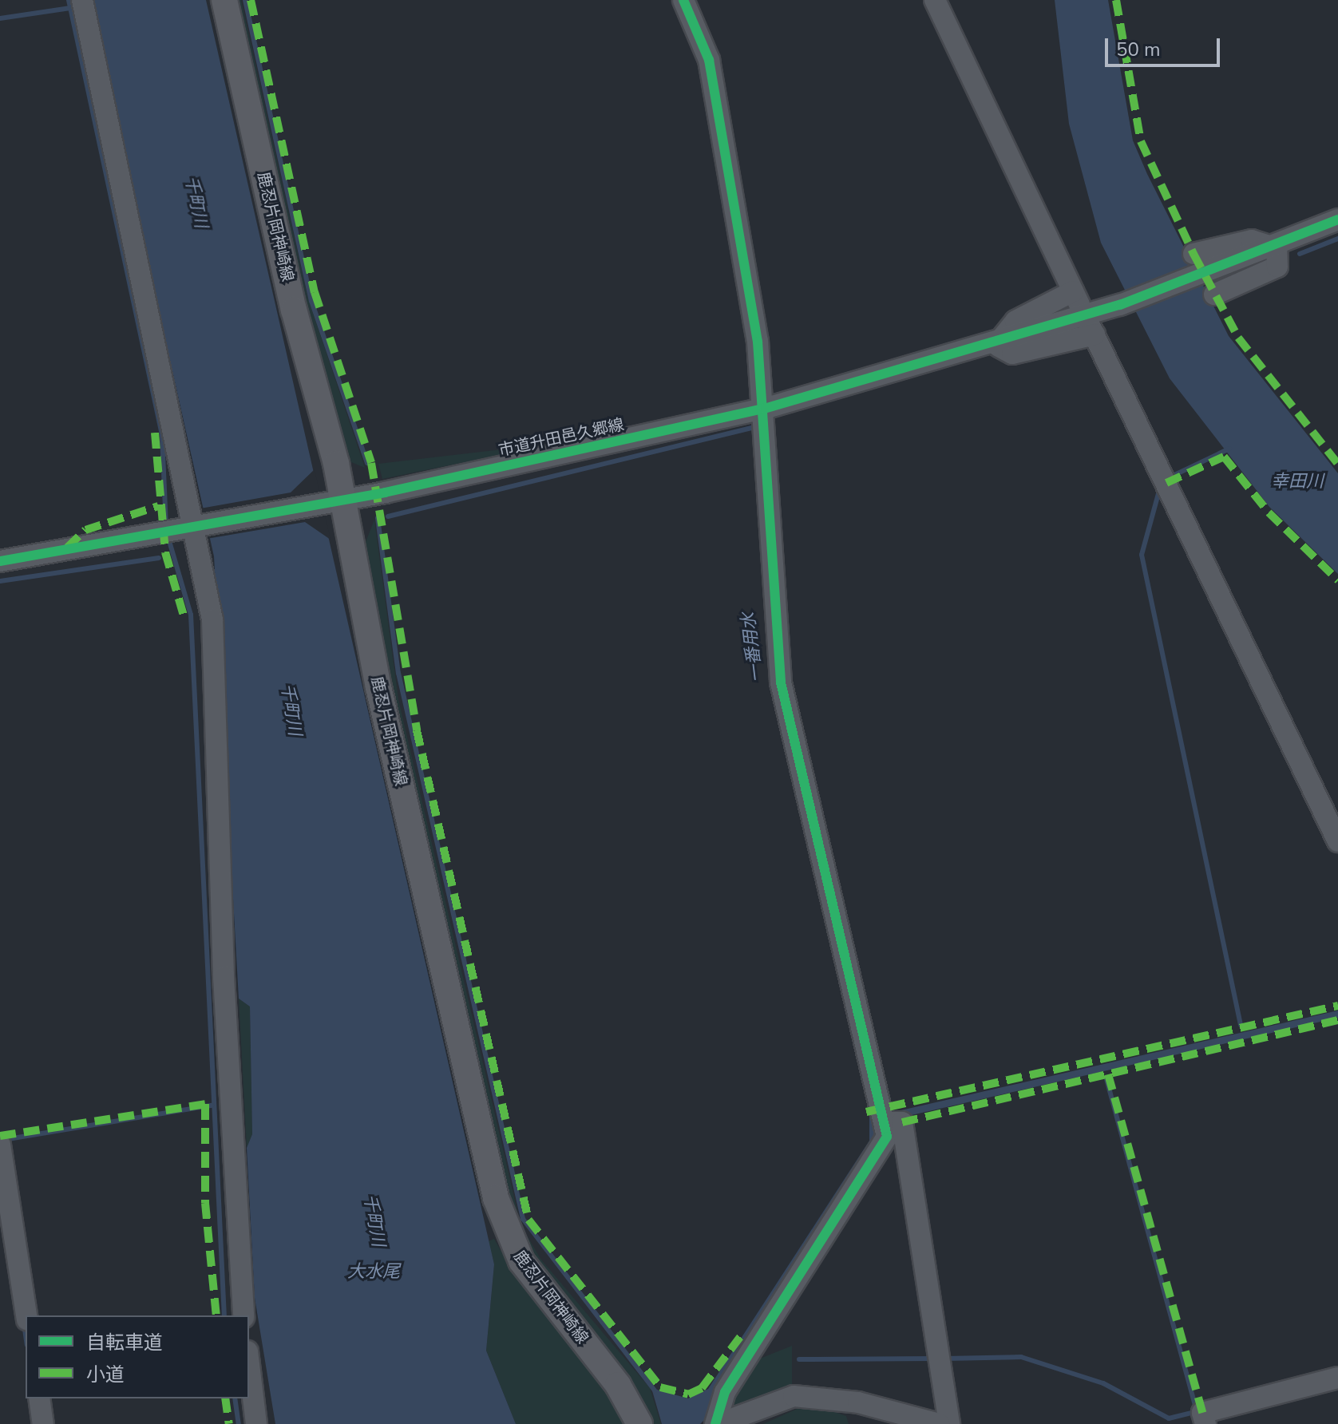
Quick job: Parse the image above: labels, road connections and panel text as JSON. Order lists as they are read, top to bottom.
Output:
{
  "streets": {
    "main road": ["鹿忍片岡神崎線"],
    "street": ["市道升田邑久郷線"]
  },
  "crossings": [
    ["鹿忍片岡神崎線", "市道升田邑久郷線"]
  ],
  "water": [
    "千町川",
    "幸田川",
    "一番用水",
    "大水尾"
  ],
  "legend": ["自転車道", "小道"],
  "scale_bar": "50 m"
}
